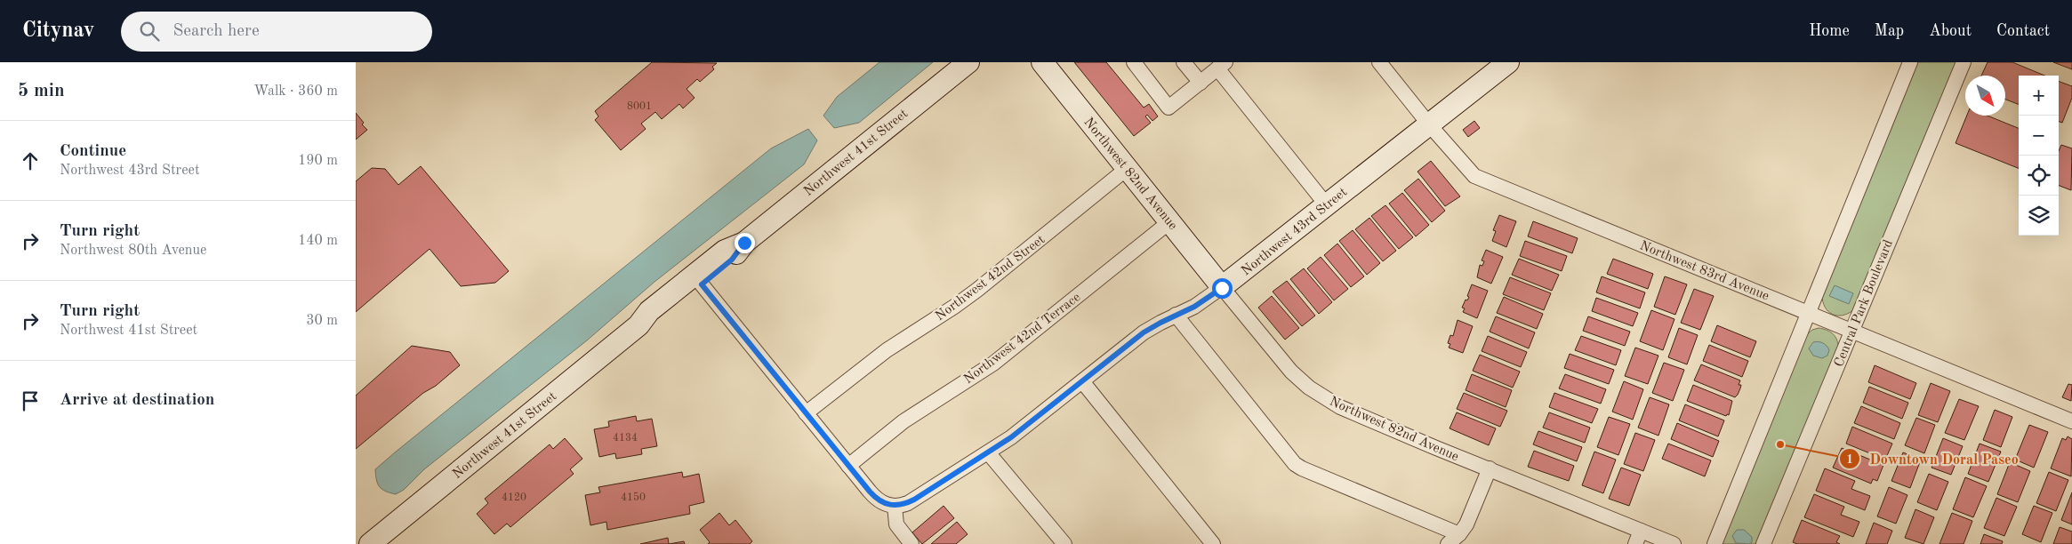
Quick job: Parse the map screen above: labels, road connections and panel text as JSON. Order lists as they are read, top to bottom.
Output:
{
  "streets": {
    "street": [
      "Northwest 41st Street",
      "Northwest 82nd Avenue",
      "Northwest 43rd Street",
      "Northwest 83rd Avenue",
      "Northwest 42nd Street",
      "Central Park Boulevard",
      "Northwest 42nd Terrace"
    ]
  },
  "crossings": [
    ["Northwest 82nd Avenue", "Northwest 43rd Street"],
    ["Northwest 82nd Avenue", "Northwest 42nd Street"],
    ["Northwest 82nd Avenue", "Northwest 42nd Terrace"],
    ["Northwest 43rd Street", "Northwest 83rd Avenue"],
    ["Northwest 83rd Avenue", "Central Park Boulevard"]
  ],
  "places": ["Downtown Doral Paseo"],
  "house_numbers": [
    "8001",
    "4134",
    "4120",
    "4150"
  ],
  "north": "bottom right",
  "page": {
    "header": "Citynav",
    "search": "Search here",
    "nav": [
      "Home",
      "Map",
      "About",
      "Contact"
    ],
    "heading": ["5 min", "Walk · 360 m"],
    "map_buttons": ["+", "−"],
    "list": [
      ["Continue", "Northwest 43rd Street", "190 m"],
      ["Turn right", "Northwest 80th Avenue", "140 m"],
      ["Turn right", "Northwest 41st Street", "30 m"],
      "Arrive at destination"
    ]
  }
}
